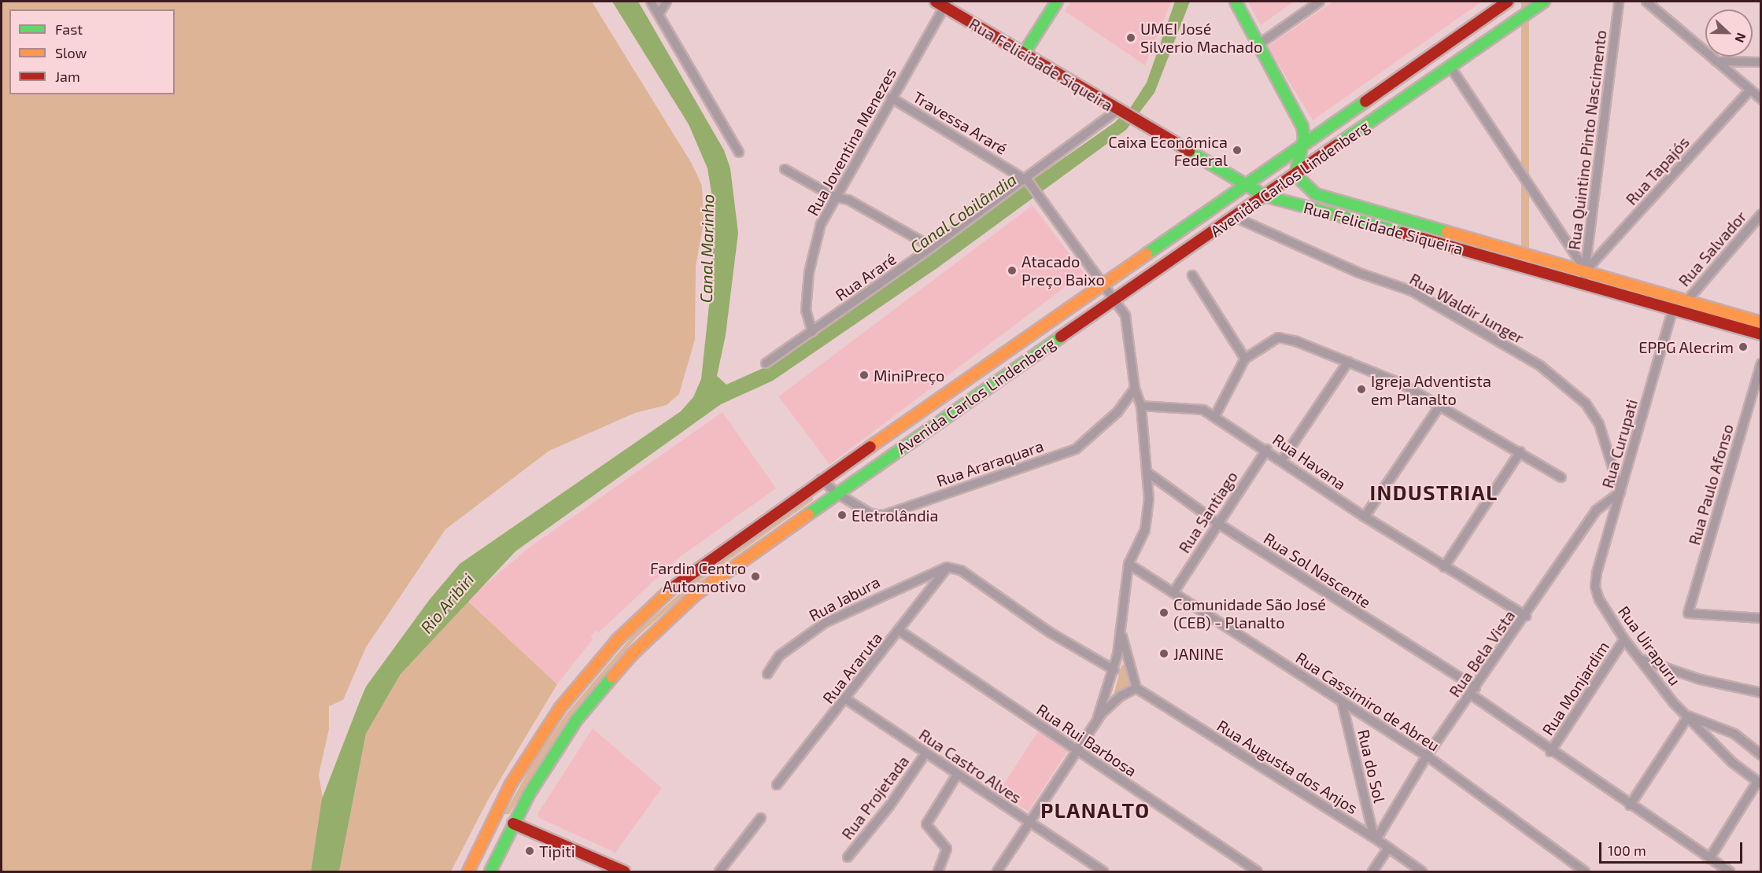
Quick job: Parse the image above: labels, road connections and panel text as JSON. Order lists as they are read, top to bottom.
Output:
{
  "streets": {
    "main road": ["Rua Felicidade Siqueira", "Avenida Carlos Lindenberg"],
    "street": [
      "Travessa Araré",
      "Rua Quintino Pinto Nascimento",
      "Rua Joventina Menezes",
      "Rua Tapajós",
      "Rua Salvador",
      "Rua Araré",
      "Rua Waldir Junger",
      "Rua Curupati",
      "Rua Havana",
      "Rua Araraquara",
      "Rua Paulo Afonso",
      "Rua Santiago",
      "Rua Sol Nascente",
      "Rua Jabura",
      "Rua Uirapuru",
      "Rua Bela Vista",
      "Rua Araruta",
      "Rua Monjardim",
      "Rua Cassimiro de Abreu",
      "Rua Rui Barbosa",
      "Rua Castro Alves",
      "Rua do Sol",
      "Rua Augusta dos Anjos",
      "Rua Projetada"
    ]
  },
  "crossings": [
    ["Rua Felicidade Siqueira", "Rua Quintino Pinto Nascimento"],
    ["Rua Felicidade Siqueira", "Rua Joventina Menezes"],
    ["Rua Felicidade Siqueira", "Rua Tapajós"],
    ["Rua Felicidade Siqueira", "Avenida Carlos Lindenberg"],
    ["Rua Felicidade Siqueira", "Rua Salvador"],
    ["Rua Felicidade Siqueira", "Rua Araré"],
    ["Rua Felicidade Siqueira", "Rua Curupati"],
    ["Travessa Araré", "Rua Joventina Menezes"],
    ["Travessa Araré", "Avenida Carlos Lindenberg"],
    ["Travessa Araré", "Rua Araré"],
    ["Travessa Araré", "Rua Havana"],
    ["Travessa Araré", "Rua Araraquara"],
    ["Travessa Araré", "Rua Sol Nascente"],
    ["Travessa Araré", "Rua Cassimiro de Abreu"],
    ["Rua Quintino Pinto Nascimento", "Rua Tapajós"],
    ["Rua Joventina Menezes", "Rua Araré"],
    ["Avenida Carlos Lindenberg", "Rua Waldir Junger"],
    ["Avenida Carlos Lindenberg", "Rua Araraquara"],
    ["Rua Waldir Junger", "Rua Curupati"],
    ["Rua Waldir Junger", "Rua Bela Vista"],
    ["Rua Curupati", "Rua Uirapuru"],
    ["Rua Curupati", "Rua Bela Vista"],
    ["Rua Havana", "Rua Santiago"],
    ["Rua Havana", "Rua Bela Vista"],
    ["Rua Santiago", "Rua Sol Nascente"],
    ["Rua Santiago", "Rua Cassimiro de Abreu"],
    ["Rua Sol Nascente", "Rua Bela Vista"],
    ["Rua Sol Nascente", "Rua Monjardim"],
    ["Rua Jabura", "Rua Araruta"],
    ["Rua Uirapuru", "Rua Monjardim"],
    ["Rua Bela Vista", "Rua Cassimiro de Abreu"],
    ["Rua Bela Vista", "Rua do Sol"],
    ["Rua Bela Vista", "Rua Augusta dos Anjos"],
    ["Rua Araruta", "Rua Rui Barbosa"],
    ["Rua Araruta", "Rua Castro Alves"],
    ["Rua Cassimiro de Abreu", "Rua do Sol"],
    ["Rua Castro Alves", "Rua Projetada"],
    ["Rua do Sol", "Rua Augusta dos Anjos"]
  ],
  "districts": ["INDUSTRIAL", "PLANALTO"],
  "water": ["Canal Cobilândia", "Canal Marinho", "Rio Aribiri"],
  "places": [
    "UMEI José Silverio Machado",
    "Caixa Econômica Federal",
    "Atacado Preço Baixo",
    "EPPG Alecrim",
    "MiniPreço",
    "Igreja Adventista em Planalto",
    "Eletrolândia",
    "Fardin Centro Automotivo",
    "Comunidade São José (CEB) - Planalto",
    "JANINE",
    "Tipiti"
  ],
  "legend": ["Fast", "Slow", "Jam"],
  "scale_bar": "100 m",
  "north": "right"
}
